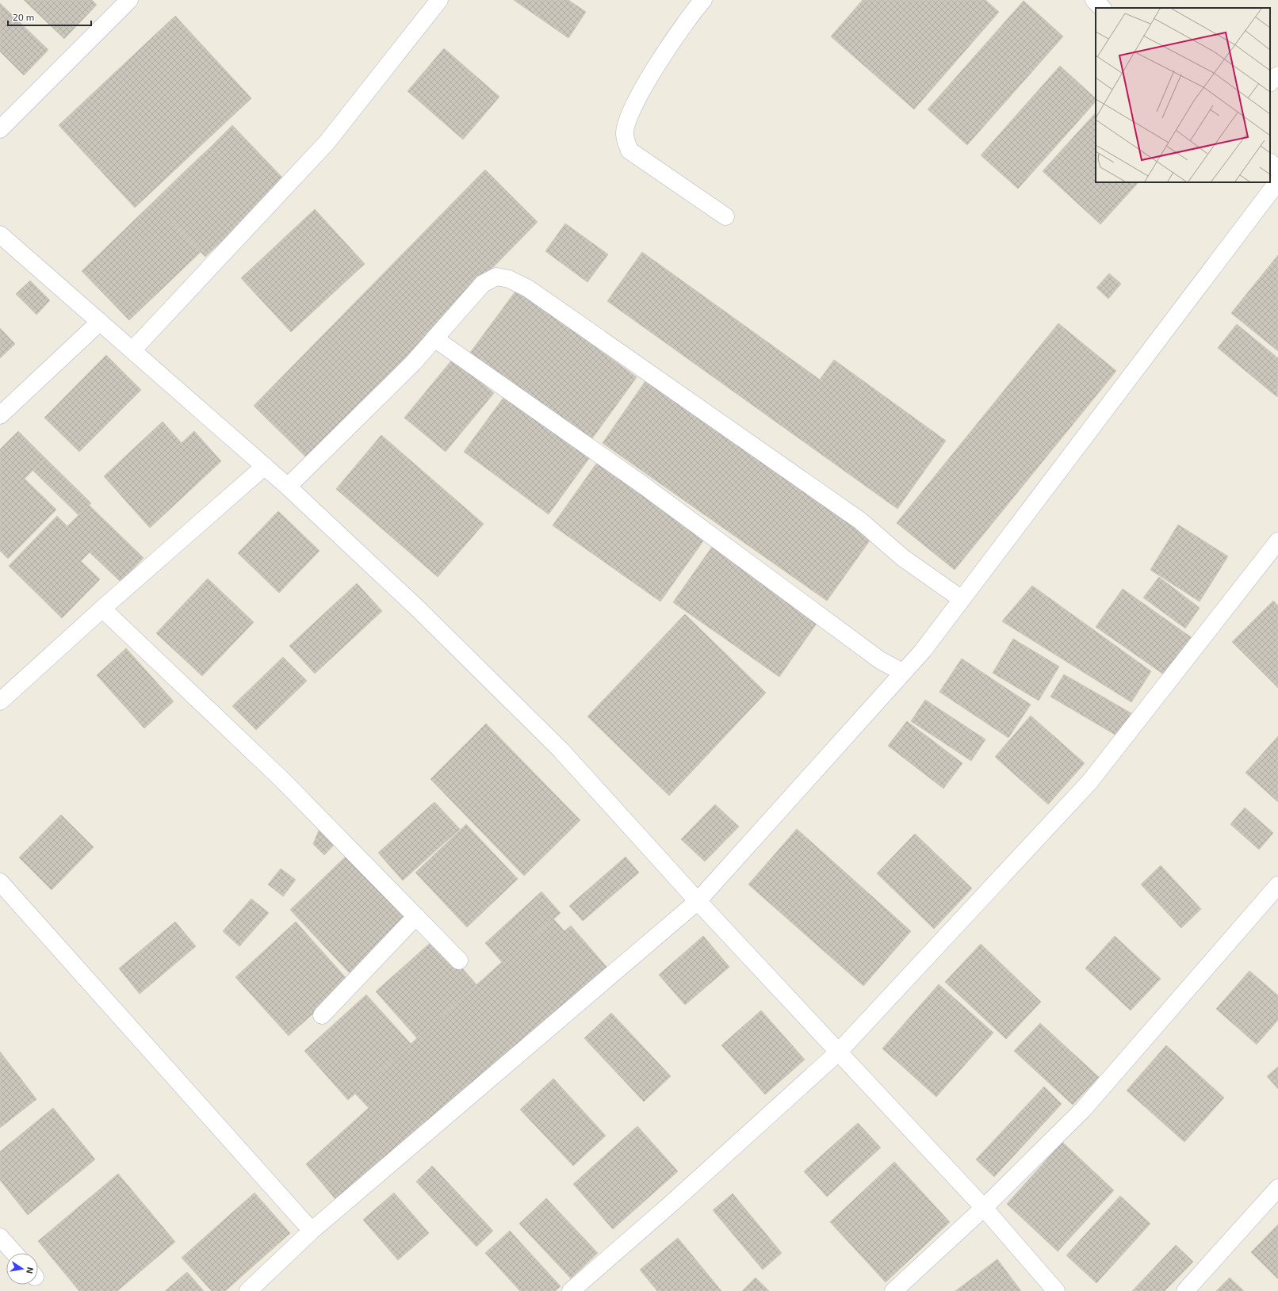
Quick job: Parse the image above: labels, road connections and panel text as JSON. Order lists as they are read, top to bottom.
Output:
{
  "scale_bar": "20 m",
  "north": "right"
}
